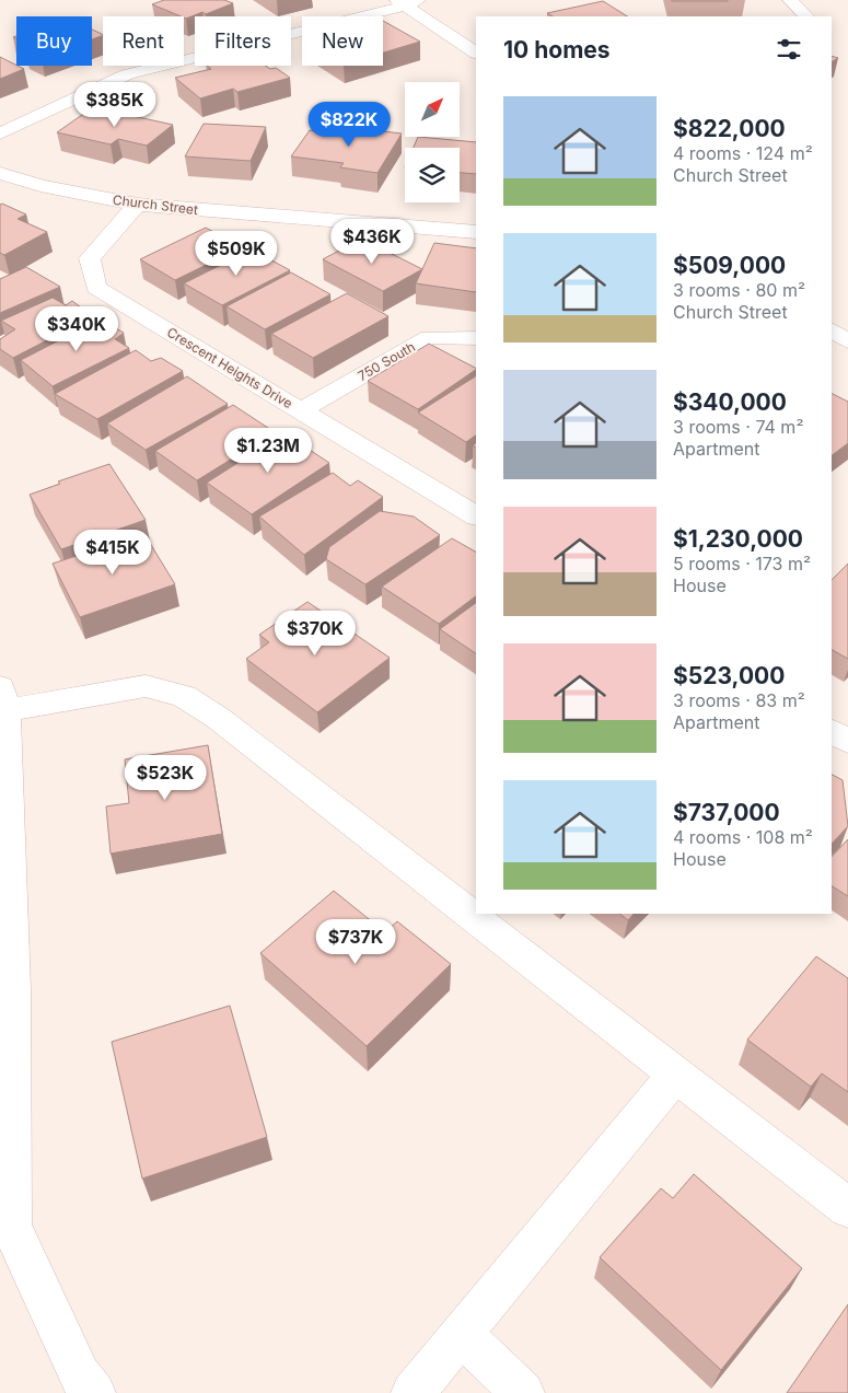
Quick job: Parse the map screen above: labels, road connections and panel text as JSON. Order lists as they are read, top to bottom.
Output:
{
  "streets": {
    "street": ["Church Street", "750 South", "Crescent Heights Drive"]
  },
  "crossings": [
    ["Church Street", "Crescent Heights Drive"],
    ["750 South", "Crescent Heights Drive"]
  ],
  "north": "top right",
  "page": {
    "chip": [
      "Buy",
      "Rent",
      "Filters",
      "New"
    ],
    "heading": "10 homes",
    "price": [
      "$385K",
      "$822K",
      "$436K",
      "$509K",
      "$340K",
      "$1.23M",
      "$415K",
      "$370K",
      "$523K",
      "$737K"
    ],
    "list": [
      {
        "name": "$822,000",
        "note": "4 rooms · 124 m² · Church Street"
      },
      {
        "name": "$509,000",
        "note": "3 rooms · 80 m² · Church Street"
      },
      {
        "name": "$340,000",
        "note": "3 rooms · 74 m² · Apartment"
      },
      {
        "name": "$1,230,000",
        "note": "5 rooms · 173 m² · House"
      },
      {
        "name": "$523,000",
        "note": "3 rooms · 83 m² · Apartment"
      },
      {
        "name": "$737,000",
        "note": "4 rooms · 108 m² · House"
      }
    ]
  }
}
